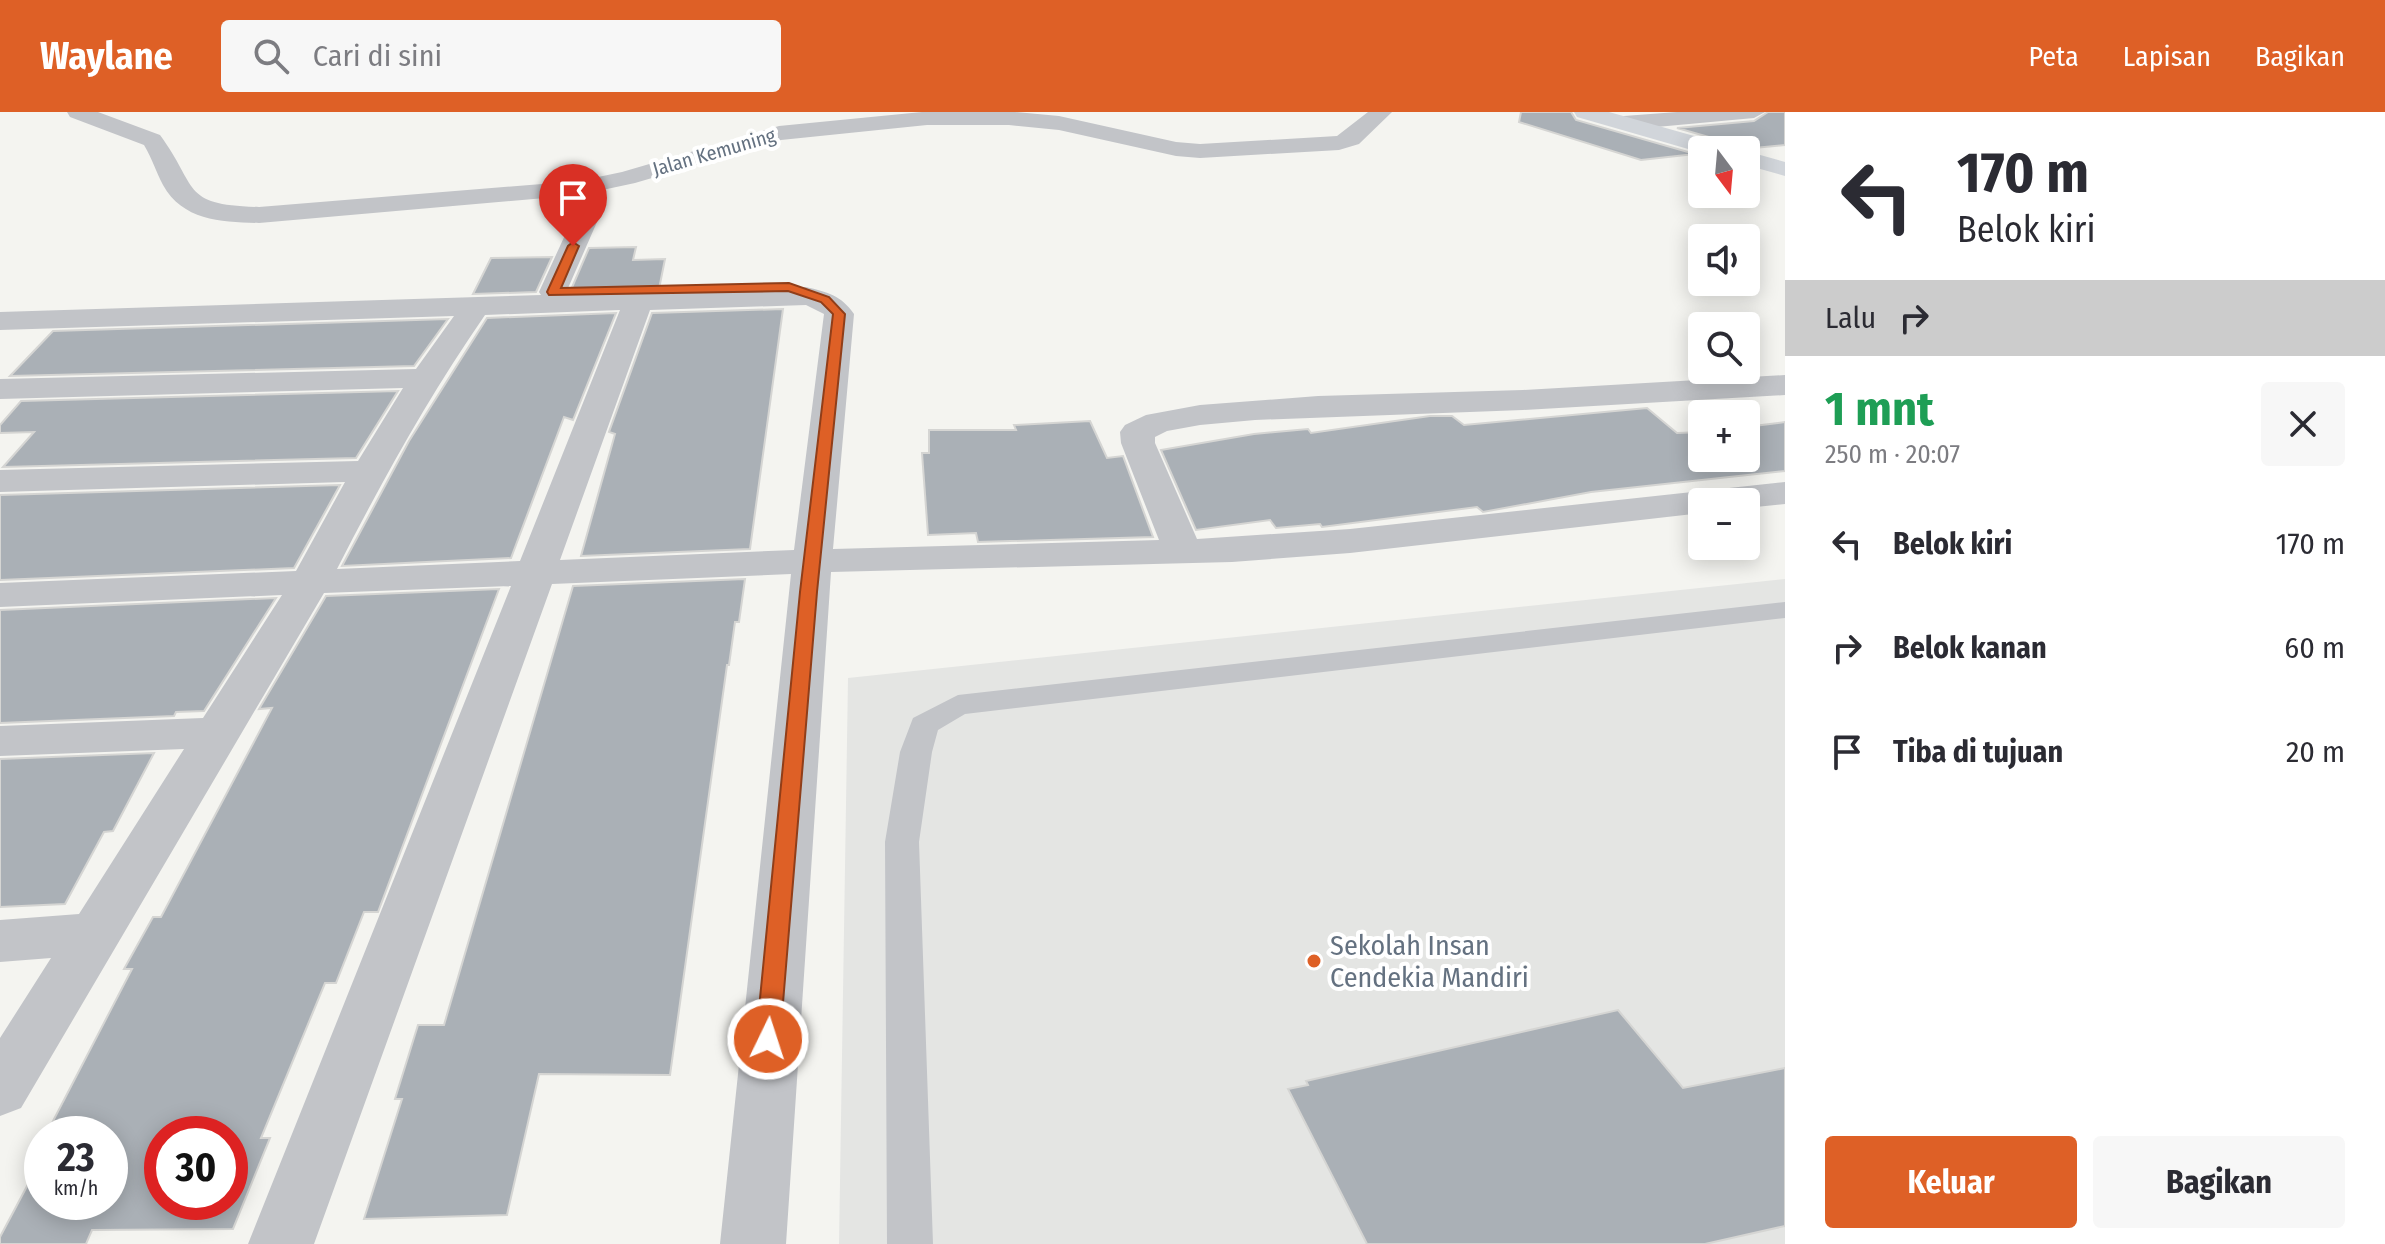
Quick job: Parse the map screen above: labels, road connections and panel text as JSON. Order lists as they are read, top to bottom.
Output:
{
  "streets": {
    "street": ["Jalan Kemuning"]
  },
  "places": ["Sekolah Insan Cendekia Mandiri"],
  "north": "bottom",
  "page": {
    "header": "Waylane",
    "search": "Cari di sini",
    "nav": ["Peta", "Lapisan", "Bagikan"],
    "turn": ["170 m", "Belok kiri"],
    "map_buttons": ["+", "−"],
    "then": "Lalu",
    "heading": ["1 mnt", "250 m · 20:07"],
    "list": [
      {
        "name": "Belok kiri",
        "value": "170 m"
      },
      {
        "name": "Belok kanan",
        "value": "60 m"
      },
      {
        "name": "Tiba di tujuan",
        "value": "20 m"
      }
    ],
    "speed": "23 km/h",
    "limit": "30",
    "buttons": ["Keluar", "Bagikan"]
  }
}
